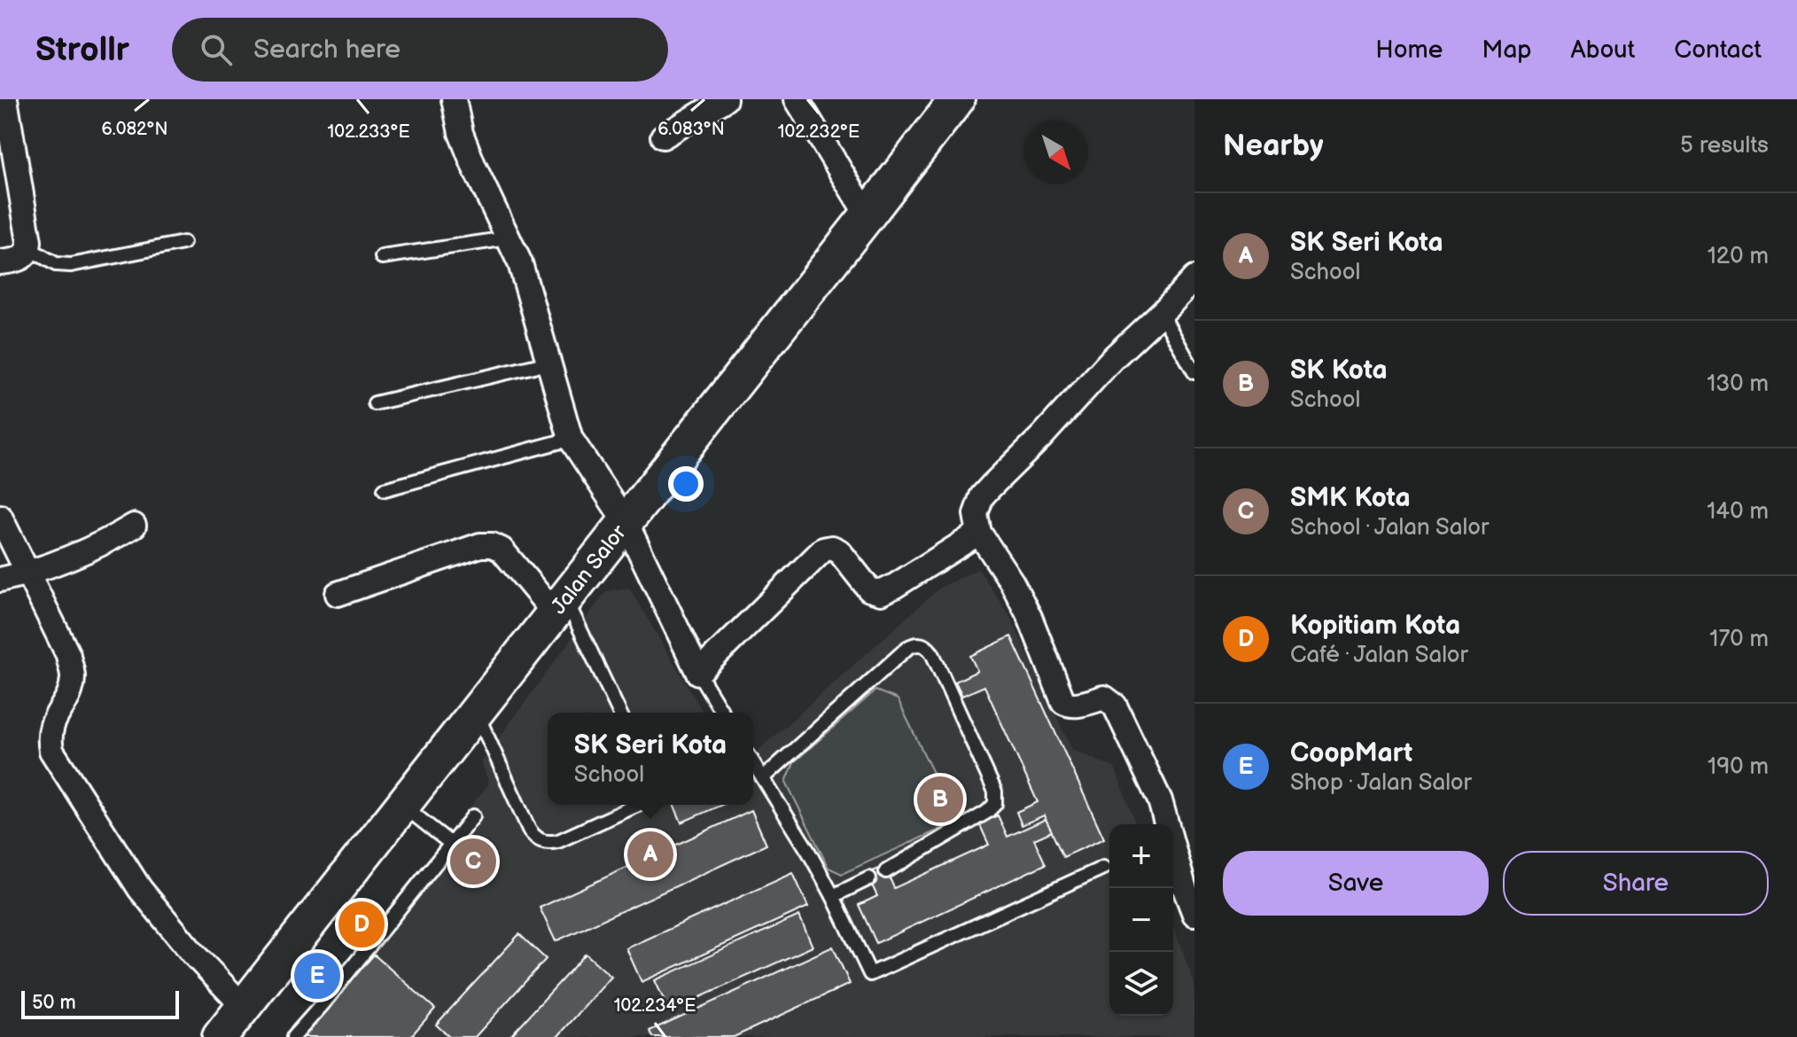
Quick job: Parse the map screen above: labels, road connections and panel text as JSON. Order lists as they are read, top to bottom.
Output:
{
  "streets": {
    "main road": ["Jalan Salor"]
  },
  "scale_bar": "50 m",
  "north": "bottom right",
  "page": {
    "header": "Strollr",
    "search": "Search here",
    "nav": [
      "Home",
      "Map",
      "About",
      "Contact"
    ],
    "heading": ["Nearby", "5 results"],
    "list": [
      {
        "mark": "A",
        "name": "SK Seri Kota",
        "note": "School",
        "value": "120 m"
      },
      {
        "mark": "B",
        "name": "SK Kota",
        "note": "School",
        "value": "130 m"
      },
      {
        "mark": "C",
        "name": "SMK Kota",
        "note": "School · Jalan Salor",
        "value": "140 m"
      },
      {
        "mark": "D",
        "name": "Kopitiam Kota",
        "note": "Café · Jalan Salor",
        "value": "170 m"
      },
      {
        "mark": "E",
        "name": "CoopMart",
        "note": "Shop · Jalan Salor",
        "value": "190 m"
      }
    ],
    "popup": ["SK Seri Kota", "School"],
    "pins": [
      "B",
      "A",
      "C",
      "D",
      "E"
    ],
    "map_buttons": ["+", "−"],
    "buttons": ["Save", "Share"],
    "scale": "50 m"
  },
  "coordinates": [
    "6.082°N",
    "6.083°N",
    "102.233°E",
    "102.232°E",
    "102.234°E"
  ]
}
